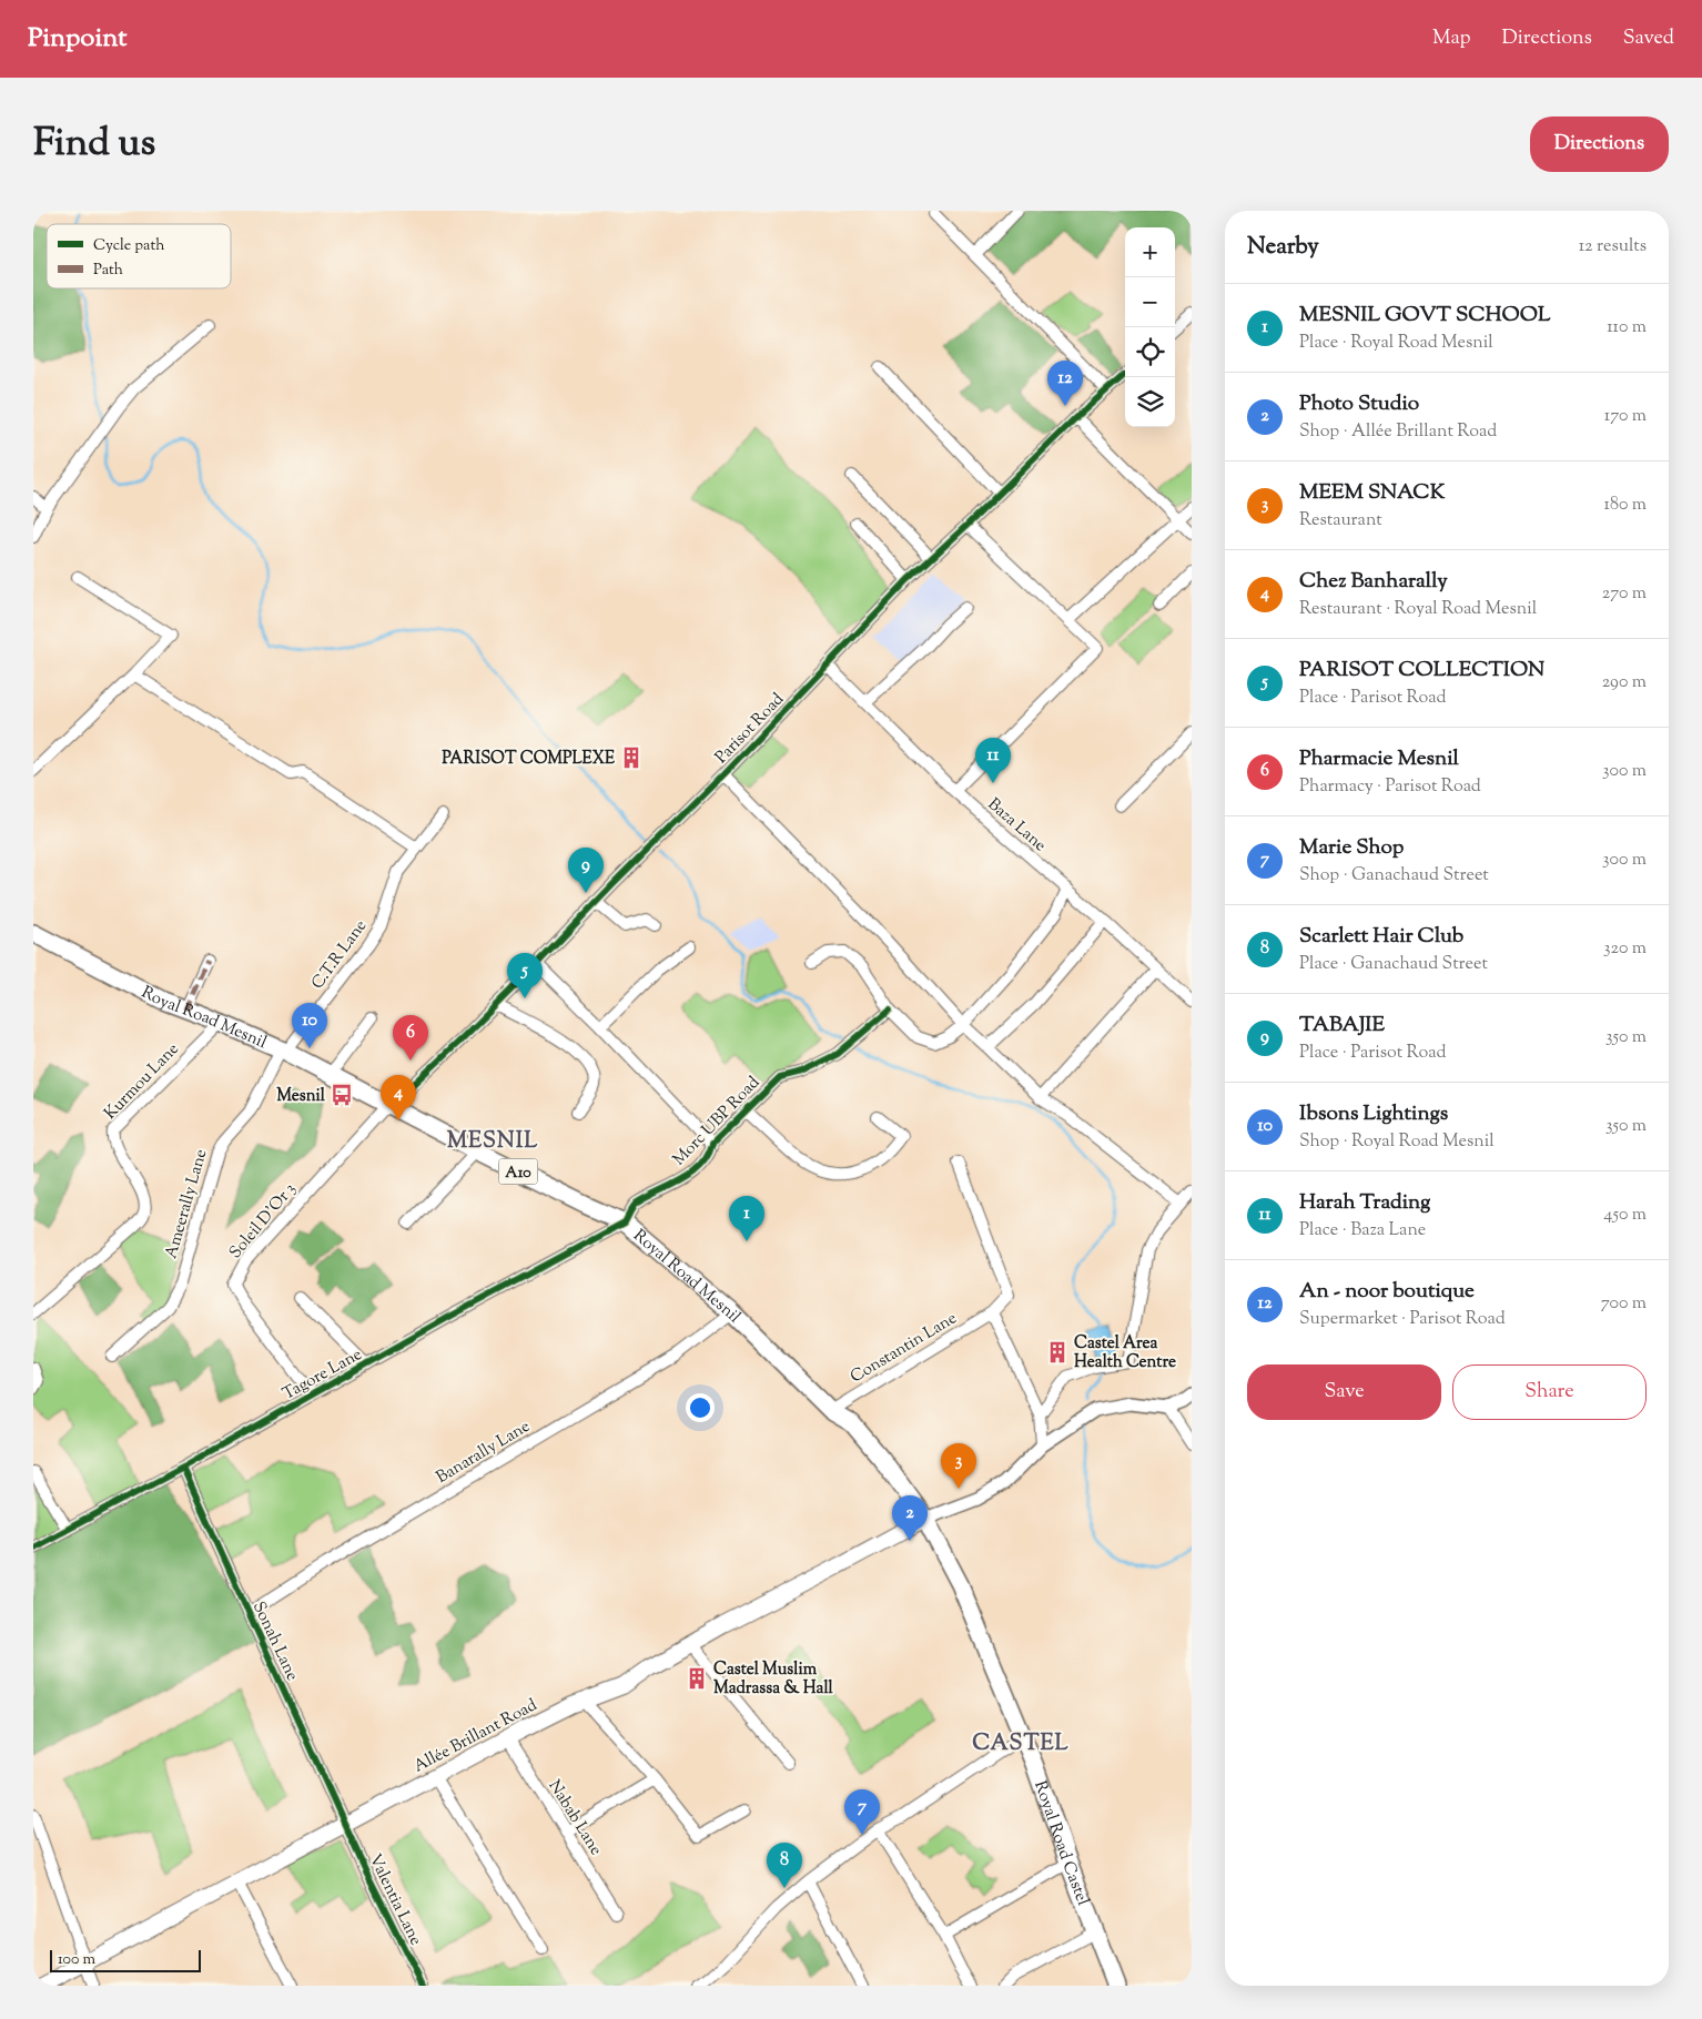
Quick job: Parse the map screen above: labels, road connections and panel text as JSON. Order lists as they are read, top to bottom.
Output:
{
  "streets": {
    "main road": [
      "Royal Road Mesnil",
      "A10",
      "Allée Brillant Road",
      "Royal Road Castel"
    ],
    "street": [
      "Parisot Road",
      "Baza Lane",
      "C.T.R Lane",
      "Kurmou Lane",
      "Morc UBP Road",
      "Ameerally Lane",
      "Soleil D'Or 3",
      "Constantin Lane",
      "Tagore Lane",
      "Banarally Lane",
      "Sonah Lane",
      "Nabab Lane",
      "Valentia Lane"
    ]
  },
  "crossings": [
    ["Parisot Road", "Baza Lane"],
    ["Parisot Road", "Royal Road Mesnil"],
    ["Parisot Road", "Soleil D'Or 3"],
    ["C.T.R Lane", "Royal Road Mesnil"],
    ["C.T.R Lane", "Ameerally Lane"],
    ["Royal Road Mesnil", "Kurmou Lane"],
    ["Royal Road Mesnil", "Morc UBP Road"],
    ["Royal Road Mesnil", "Ameerally Lane"],
    ["Royal Road Mesnil", "Soleil D'Or 3"],
    ["Royal Road Mesnil", "Constantin Lane"],
    ["Royal Road Mesnil", "Tagore Lane"],
    ["Royal Road Mesnil", "Banarally Lane"],
    ["Royal Road Mesnil", "Allée Brillant Road"],
    ["Royal Road Mesnil", "Royal Road Castel"],
    ["Morc UBP Road", "Tagore Lane"],
    ["Soleil D'Or 3", "Tagore Lane"],
    ["Tagore Lane", "Sonah Lane"],
    ["Banarally Lane", "Sonah Lane"],
    ["Sonah Lane", "Allée Brillant Road"],
    ["Sonah Lane", "Valentia Lane"],
    ["Allée Brillant Road", "Nabab Lane"],
    ["Allée Brillant Road", "Royal Road Castel"],
    ["Allée Brillant Road", "Valentia Lane"]
  ],
  "districts": ["MESNIL", "CASTEL"],
  "places": {
    "building": ["PARISOT COMPLEXE", "Castel Area Health Centre", "Castel Muslim Madrassa & Hall"],
    "bus stop": ["Mesnil"]
  },
  "legend": ["Cycle path", "Path"],
  "scale_bar": "100 m",
  "page": {
    "header": "Pinpoint",
    "nav": ["Map", "Directions", "Saved"],
    "title": "Find us",
    "buttons": [
      "Directions",
      ["Save", "Share"]
    ],
    "heading": ["Nearby", "12 results"],
    "map_buttons": ["+", "−"],
    "list": [
      {
        "mark": "1",
        "name": "MESNIL GOVT SCHOOL",
        "note": "Place · Royal Road Mesnil",
        "value": "110 m"
      },
      {
        "mark": "2",
        "name": "Photo Studio",
        "note": "Shop · Allée Brillant Road",
        "value": "170 m"
      },
      {
        "mark": "3",
        "name": "MEEM SNACK",
        "note": "Restaurant",
        "value": "180 m"
      },
      {
        "mark": "4",
        "name": "Chez Banharally",
        "note": "Restaurant · Royal Road Mesnil",
        "value": "270 m"
      },
      {
        "mark": "5",
        "name": "PARISOT COLLECTION",
        "note": "Place · Parisot Road",
        "value": "290 m"
      },
      {
        "mark": "6",
        "name": "Pharmacie Mesnil",
        "note": "Pharmacy · Parisot Road",
        "value": "300 m"
      },
      {
        "mark": "7",
        "name": "Marie Shop",
        "note": "Shop · Ganachaud Street",
        "value": "300 m"
      },
      {
        "mark": "8",
        "name": "Scarlett Hair Club",
        "note": "Place · Ganachaud Street",
        "value": "320 m"
      },
      {
        "mark": "9",
        "name": "TABAJIE",
        "note": "Place · Parisot Road",
        "value": "350 m"
      },
      {
        "mark": "10",
        "name": "Ibsons Lightings",
        "note": "Shop · Royal Road Mesnil",
        "value": "350 m"
      },
      {
        "mark": "11",
        "name": "Harah Trading",
        "note": "Place · Baza Lane",
        "value": "450 m"
      },
      {
        "mark": "12",
        "name": "An - noor boutique",
        "note": "Supermarket · Parisot Road",
        "value": "700 m"
      }
    ],
    "pins": [
      "12",
      "11",
      "9",
      "5",
      "10",
      "6",
      "4",
      "1",
      "3",
      "2",
      "7",
      "8"
    ],
    "scale": "100 m"
  }
}
